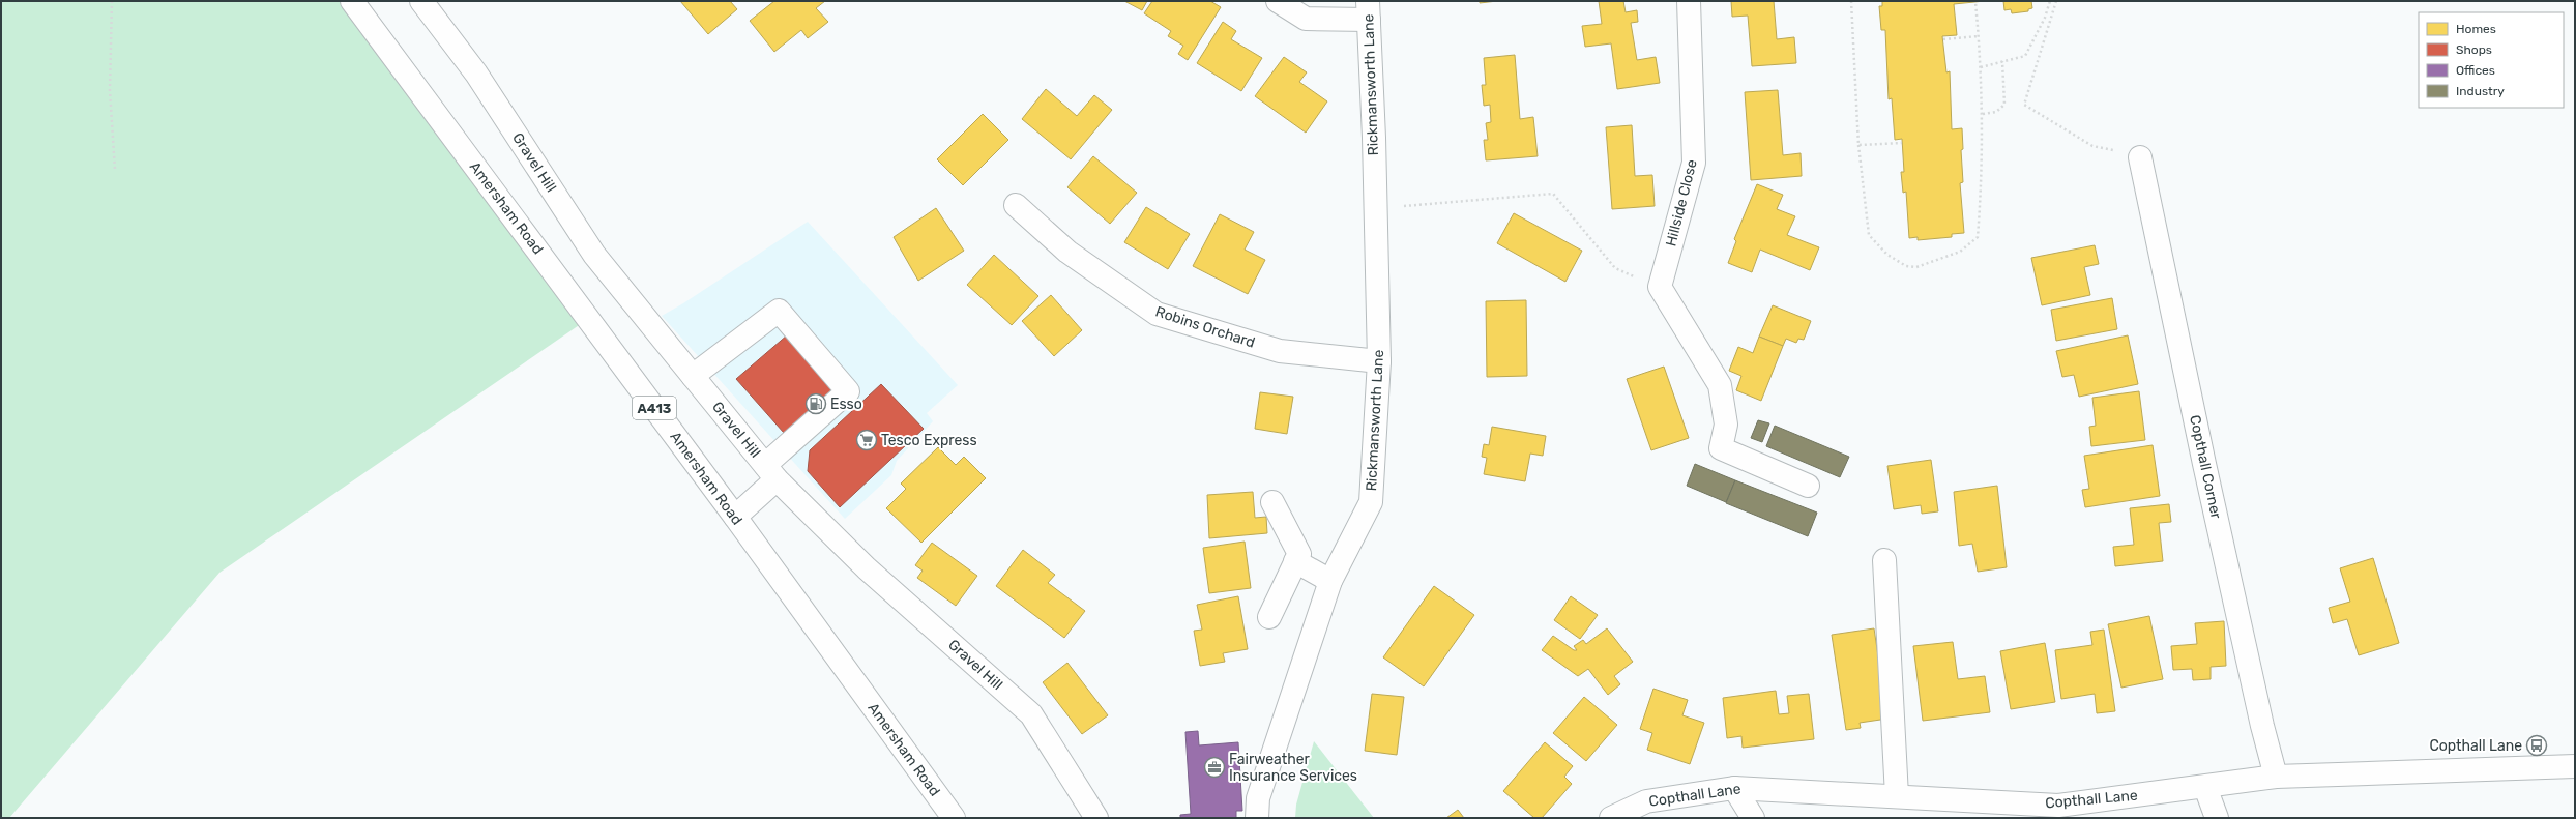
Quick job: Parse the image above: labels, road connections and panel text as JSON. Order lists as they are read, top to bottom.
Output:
{
  "streets": {
    "main road": [
      "Rickmansworth Lane",
      "Gravel Hill",
      "Hillside Close",
      "Amersham Road",
      "Robins Orchard",
      "A413",
      "Copthall Corner",
      "Copthall Lane"
    ]
  },
  "crossings": [
    ["Rickmansworth Lane", "Robins Orchard"],
    ["Copthall Corner", "Copthall Lane"]
  ],
  "places": {
    "fuel station": ["Esso"],
    "supermarket": ["Tesco Express"],
    "bus stop": ["Copthall Lane"],
    "office": ["Fairweather Insurance Services"]
  },
  "legend": [
    "Homes",
    "Shops",
    "Offices",
    "Industry"
  ]
}
